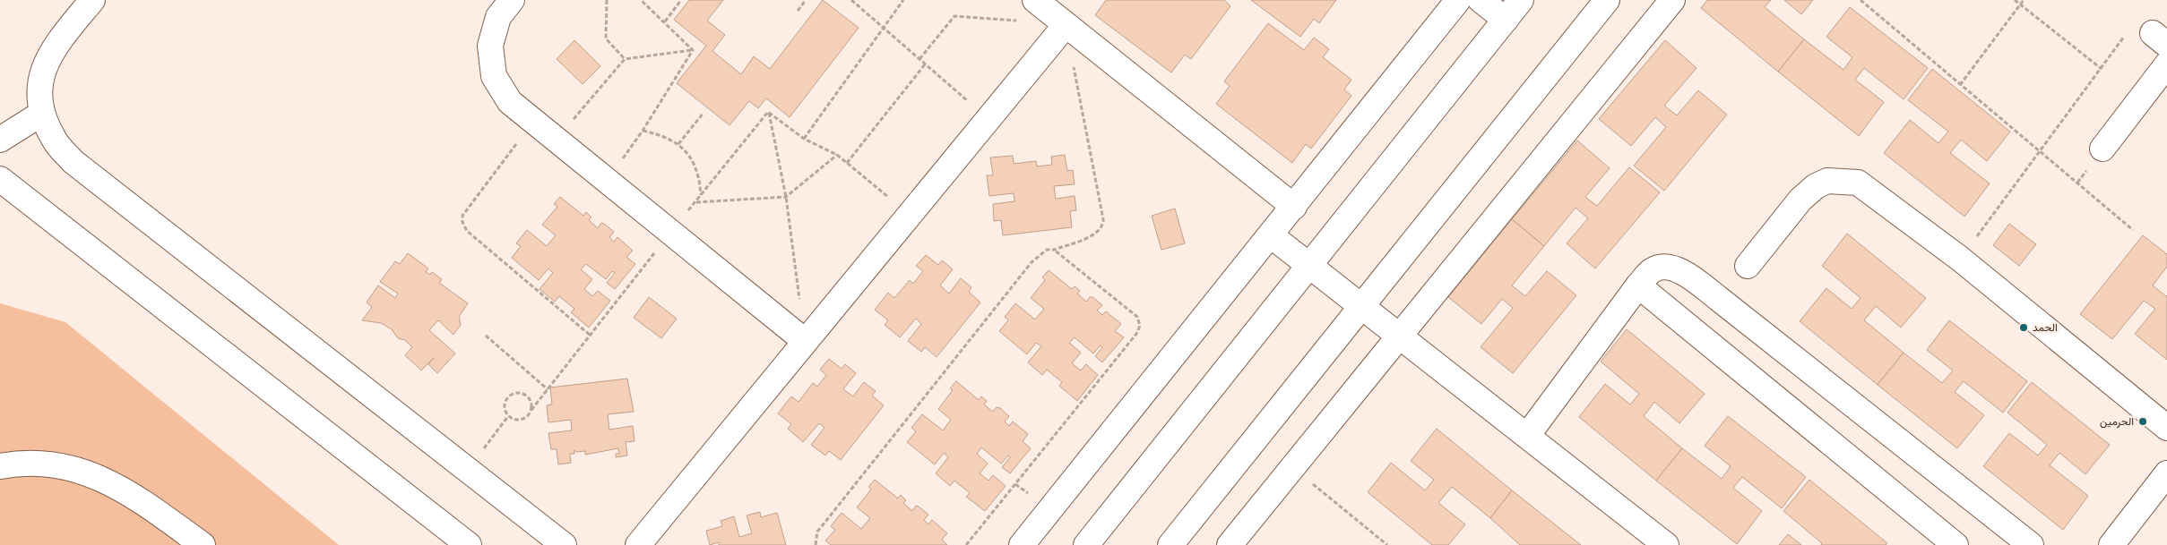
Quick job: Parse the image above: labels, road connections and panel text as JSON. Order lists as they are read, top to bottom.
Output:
{
  "places": ["الحمد", "الحرمين"]
}
